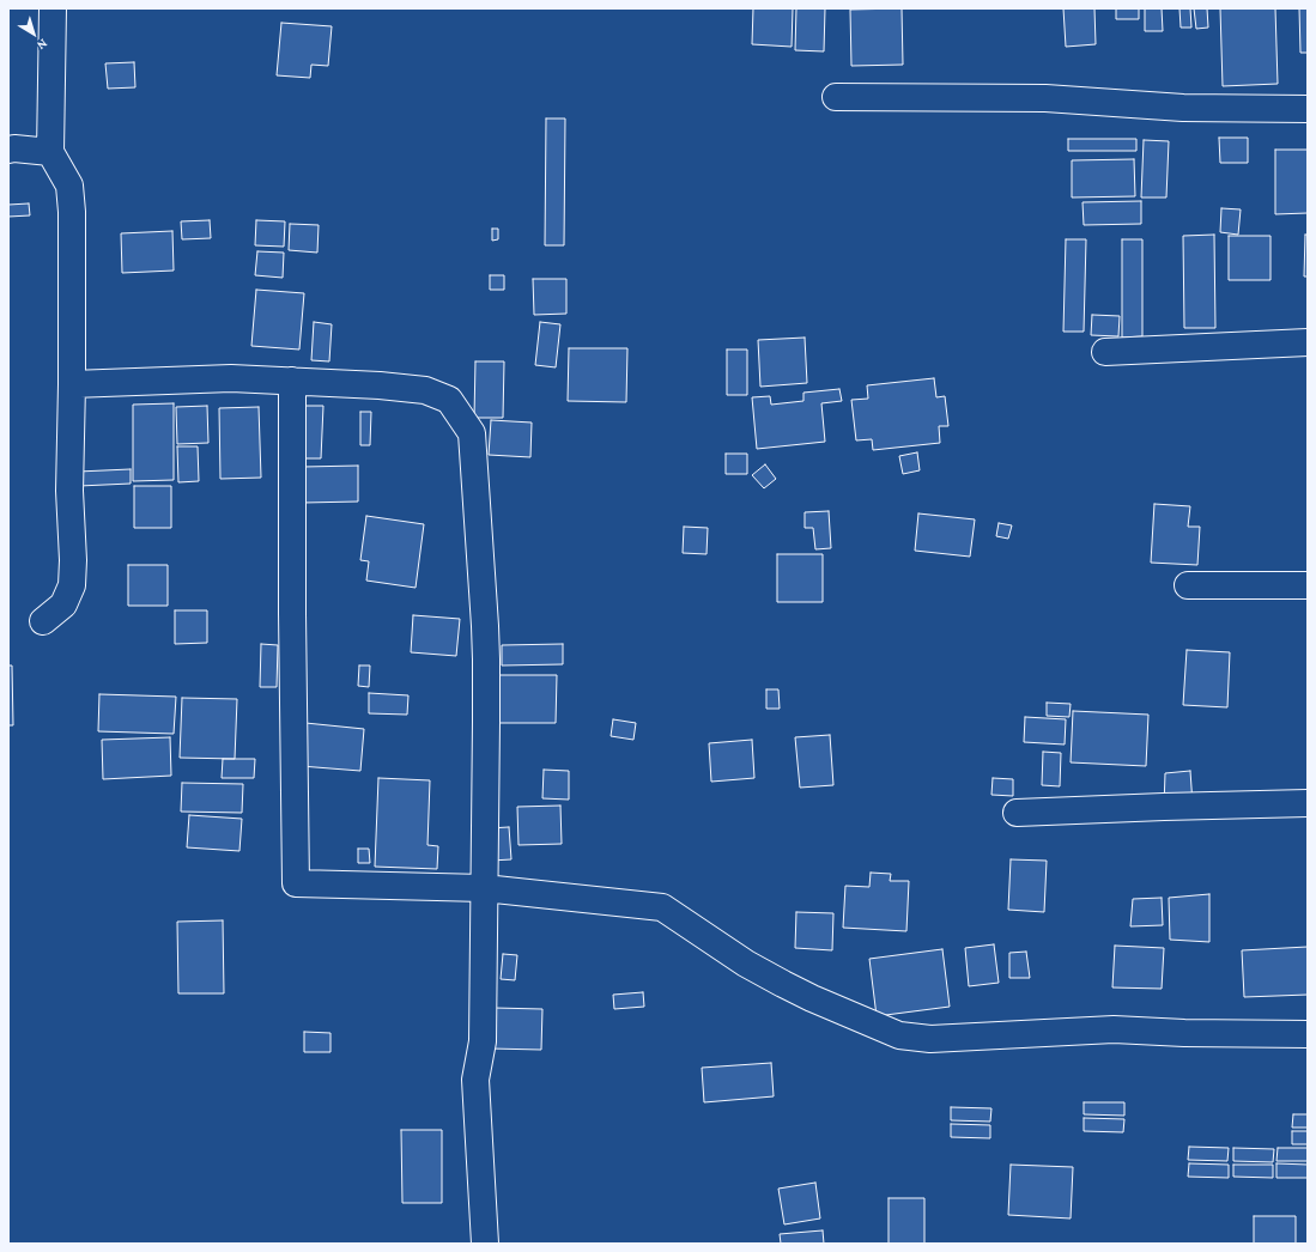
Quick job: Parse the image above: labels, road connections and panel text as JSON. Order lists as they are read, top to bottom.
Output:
{
  "north": "bottom right"
}
